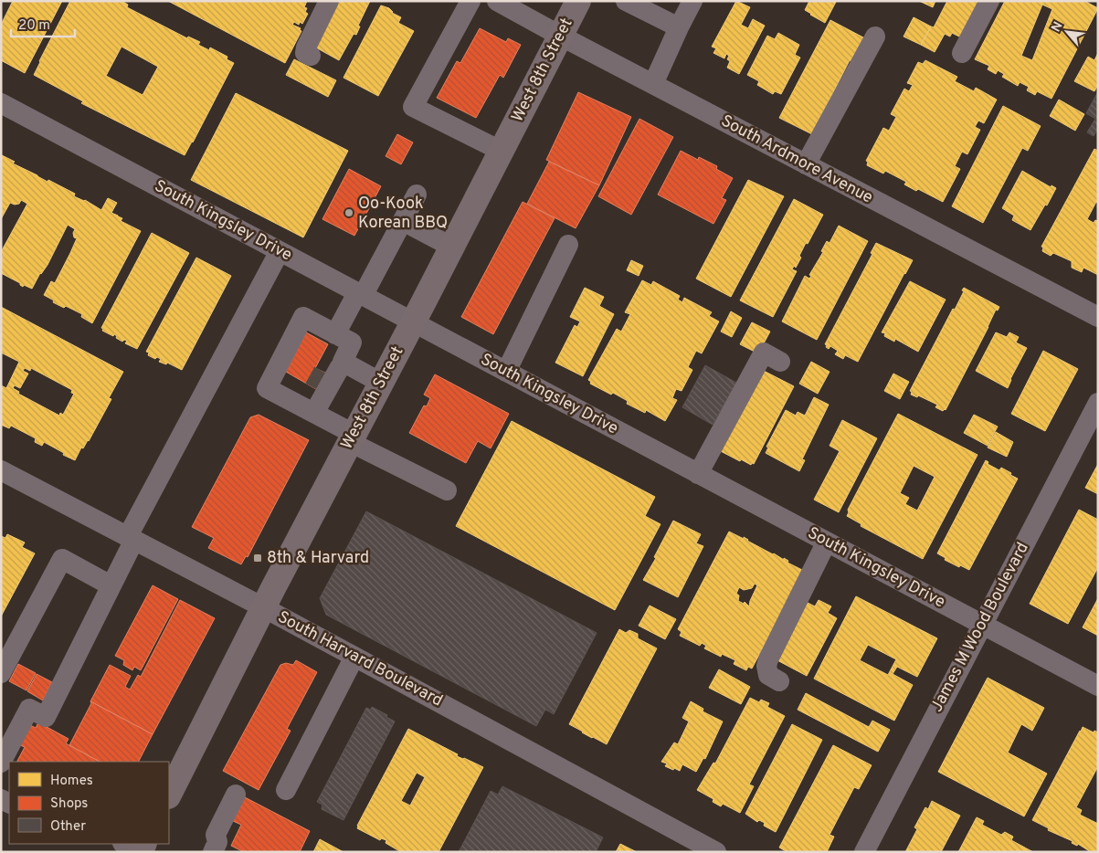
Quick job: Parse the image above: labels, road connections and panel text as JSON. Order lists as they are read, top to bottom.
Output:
{
  "streets": {
    "main road": ["West 8th Street"],
    "street": [
      "South Ardmore Avenue",
      "South Kingsley Drive",
      "James M Wood Boulevard",
      "South Harvard Boulevard"
    ]
  },
  "crossings": [
    ["West 8th Street", "South Ardmore Avenue"],
    ["West 8th Street", "South Kingsley Drive"],
    ["West 8th Street", "South Harvard Boulevard"],
    ["South Kingsley Drive", "James M Wood Boulevard"]
  ],
  "places": {
    "other": ["Oo-Kook Korean BBQ"],
    "transit": ["8th & Harvard"]
  },
  "legend": ["Homes", "Shops", "Other"],
  "scale_bar": "20 m",
  "north": "top left"
}
